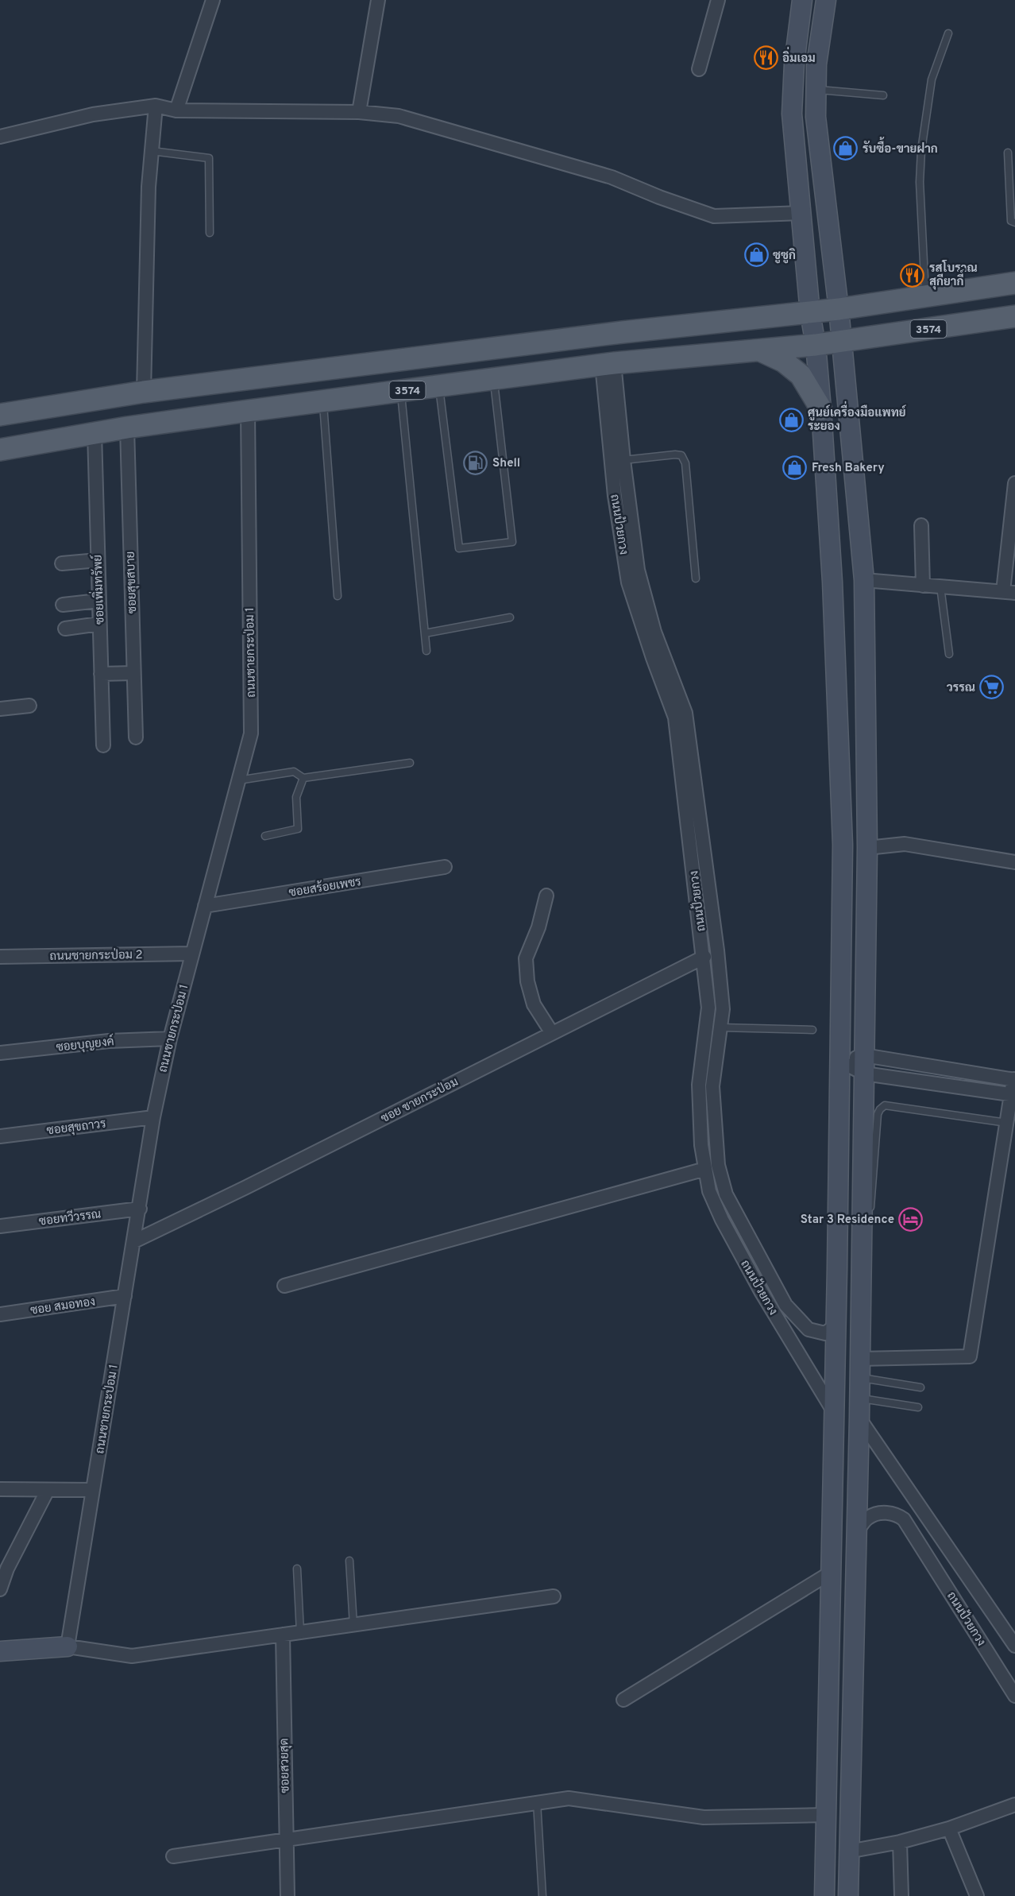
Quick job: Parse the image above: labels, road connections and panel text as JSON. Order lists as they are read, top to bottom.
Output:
{
  "streets": {
    "main road": ["3574"],
    "street": [
      "ถนนป้วยกวง",
      "ซอยสุขสบาย",
      "ซอยเพิ่มทรัพย์",
      "ถนนชายกระป่อม 1",
      "ซอยสร้อยเพชร",
      "ถนนชายกระป่อม 2",
      "ซอยบุญยงค์",
      "ซอย ชายกระป่อม",
      "ซอยสุขถาวร",
      "ซอยทวีวรรณ",
      "ซอย สมอทอง",
      "ซอยสวยสุด"
    ]
  },
  "crossings": [
    ["3574", "ถนนป้วยกวง"],
    ["3574", "ซอยสุขสบาย"],
    ["3574", "ซอยเพิ่มทรัพย์"],
    ["3574", "ถนนชายกระป่อม 1"],
    ["ถนนป้วยกวง", "ซอย ชายกระป่อม"],
    ["ถนนชายกระป่อม 1", "ซอยสร้อยเพชร"],
    ["ถนนชายกระป่อม 1", "ถนนชายกระป่อม 2"],
    ["ถนนชายกระป่อม 1", "ซอยบุญยงค์"],
    ["ถนนชายกระป่อม 1", "ซอย ชายกระป่อม"],
    ["ถนนชายกระป่อม 1", "ซอยสุขถาวร"],
    ["ถนนชายกระป่อม 1", "ซอยทวีวรรณ"],
    ["ถนนชายกระป่อม 1", "ซอย สมอทอง"]
  ],
  "places": {
    "restaurant": ["อิ่มเอม", "รสโบราณ สุกียากี์"],
    "shop": [
      "รับซื้อ-ขายฝาก",
      "ซูซูกิ",
      "ศูนย์เครื่องมือแพทย์ ระยอง",
      "Fresh Bakery"
    ],
    "fuel station": ["Shell"],
    "supermarket": ["วรรณ"],
    "hotel": ["Star 3 Residence"]
  }
}
